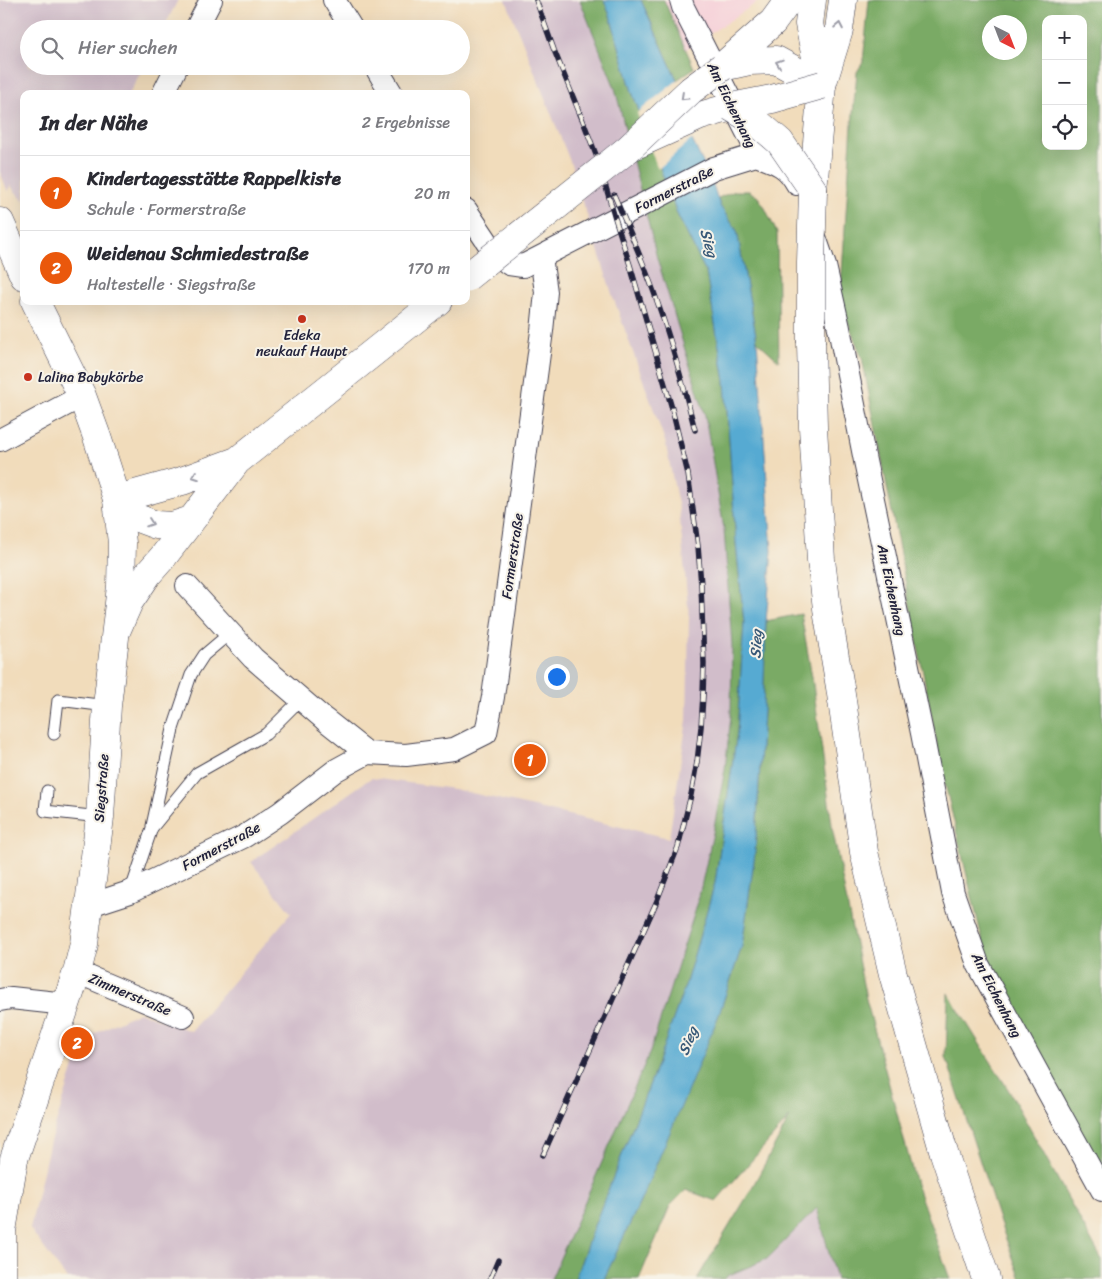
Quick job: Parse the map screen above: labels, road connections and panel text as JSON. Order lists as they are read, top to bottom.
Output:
{
  "streets": {
    "main road": ["Siegstraße"],
    "street": ["Am Eichenhang", "Formerstraße", "Zimmerstraße"]
  },
  "crossings": [
    ["Am Eichenhang", "Formerstraße"],
    ["Formerstraße", "Siegstraße"],
    ["Siegstraße", "Zimmerstraße"]
  ],
  "water": ["Sieg"],
  "places": ["Edeka neukauf Haupt", "Lalina Babykörbe"],
  "north": "bottom right",
  "page": {
    "map_buttons": ["+", "−"],
    "search": "Hier suchen",
    "heading": ["In der Nähe", "2 Ergebnisse"],
    "list": [
      {
        "mark": "1",
        "name": "Kindertagesstätte Rappelkiste",
        "note": "Schule · Formerstraße",
        "value": "20 m"
      },
      {
        "mark": "2",
        "name": "Weidenau Schmiedestraße",
        "note": "Haltestelle · Siegstraße",
        "value": "170 m"
      }
    ],
    "pins": ["1", "2"]
  }
}
